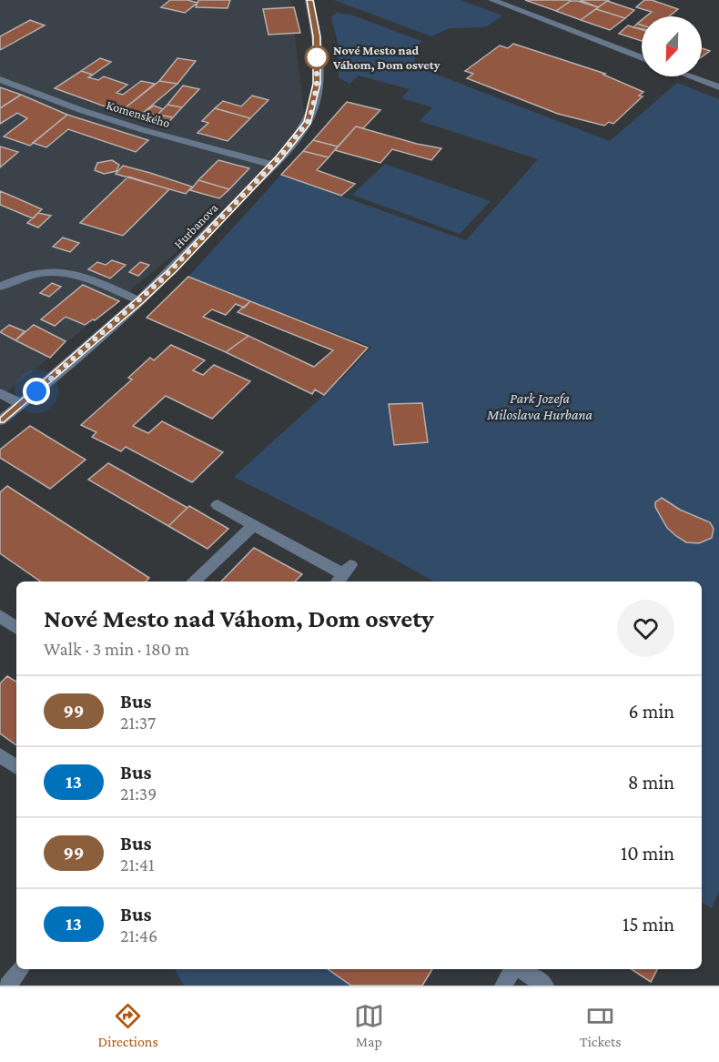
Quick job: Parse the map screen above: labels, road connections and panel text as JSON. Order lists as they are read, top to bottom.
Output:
{
  "streets": {
    "street": ["Komenského", "Hurbanova"]
  },
  "crossings": [
    ["Komenského", "Hurbanova"]
  ],
  "parks": ["Park Jozefa Miloslava Hurbana"],
  "places": ["Nové Mesto nad Váhom, Dom osvety"],
  "lines": ["bus line 99"],
  "north": "bottom",
  "page": {
    "heading": ["Nové Mesto nad Váhom, Dom osvety", "Walk · 3 min · 180 m"],
    "list": [
      {
        "mark": "99",
        "name": "Bus",
        "note": "21:37",
        "value": "6 min"
      },
      {
        "mark": "13",
        "name": "Bus",
        "note": "21:39",
        "value": "8 min"
      },
      {
        "mark": "99",
        "name": "Bus",
        "note": "21:41",
        "value": "10 min"
      },
      {
        "mark": "13",
        "name": "Bus",
        "note": "21:46",
        "value": "15 min"
      }
    ],
    "tabs": ["Directions", "Map", "Tickets"]
  }
}
